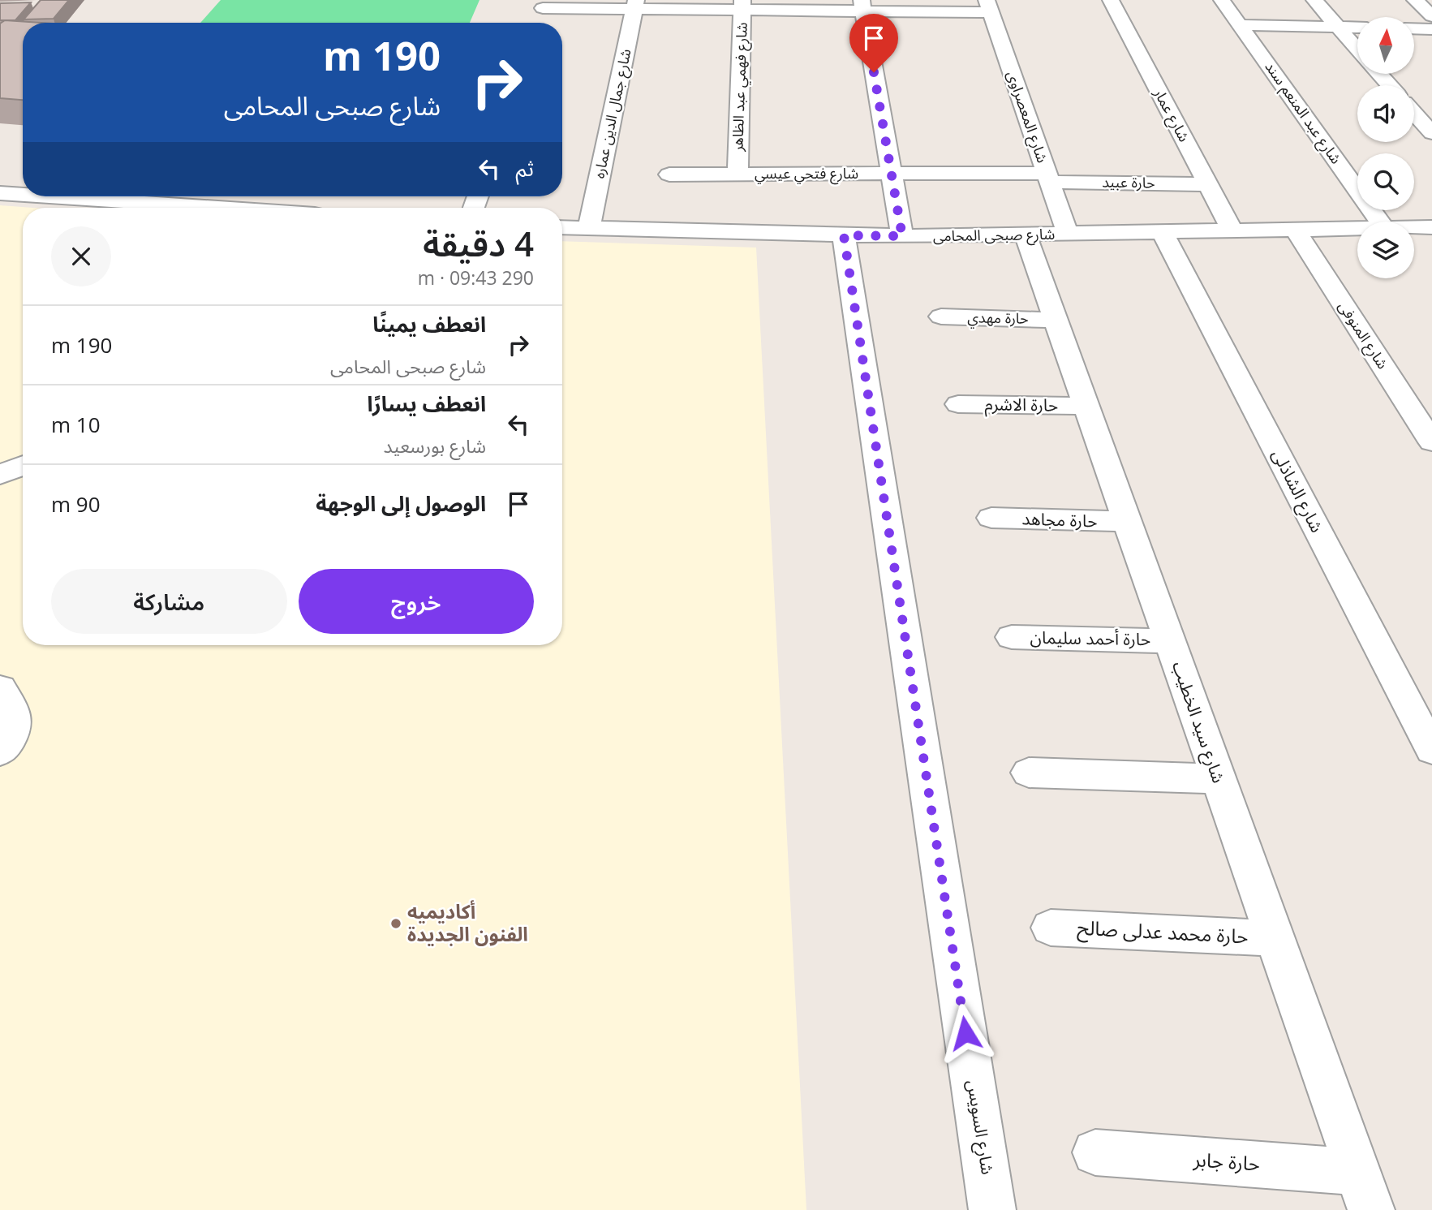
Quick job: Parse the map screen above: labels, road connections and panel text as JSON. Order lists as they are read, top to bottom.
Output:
{
  "streets": {
    "street": [
      "شارع فهمي عبد الظاهر",
      "شارع عبد المنعم سند",
      "شارع جمال الدين عماره",
      "شارع عمار",
      "شارع المعصراوى",
      "شارع فتحي عيسي",
      "حارة عبيد",
      "شارع صبحى المحامى",
      "حارة مهدي",
      "شارع المنوفى",
      "حارة الاشرم",
      "شارع الشاذلى",
      "حارة مجاهد",
      "حارة أحمد سليمان",
      "شارع سيد الخطيب",
      "حارة محمد عدلى صالح",
      "شارع السويس",
      "حارة جابر"
    ]
  },
  "crossings": [
    ["شارع فهمي عبد الظاهر", "شارع فتحي عيسي"],
    ["شارع جمال الدين عماره", "شارع صبحى المحامى"],
    ["شارع عمار", "حارة عبيد"],
    ["شارع عمار", "شارع صبحى المحامى"],
    ["شارع المعصراوى", "شارع فتحي عيسي"],
    ["شارع المعصراوى", "حارة عبيد"],
    ["شارع المعصراوى", "شارع صبحى المحامى"],
    ["شارع فتحي عيسي", "حارة عبيد"],
    ["شارع صبحى المحامى", "شارع المنوفى"],
    ["شارع صبحى المحامى", "شارع الشاذلى"],
    ["شارع صبحى المحامى", "شارع سيد الخطيب"],
    ["شارع صبحى المحامى", "شارع السويس"],
    ["حارة مهدي", "شارع سيد الخطيب"],
    ["حارة الاشرم", "شارع سيد الخطيب"],
    ["حارة مجاهد", "شارع سيد الخطيب"],
    ["حارة أحمد سليمان", "شارع سيد الخطيب"],
    ["شارع سيد الخطيب", "حارة محمد عدلى صالح"],
    ["شارع سيد الخطيب", "حارة جابر"]
  ],
  "places": ["أكاديميه الفنون الجديدة"],
  "north": "top",
  "page": {
    "turn": ["190 m", "شارع صبحى المحامى"],
    "then": "ثم",
    "heading": ["4 دقيقة", "290 m · 09:43"],
    "list": [
      {
        "name": "انعطف يمينًا",
        "note": "شارع صبحى المحامى",
        "value": "190 m"
      },
      {
        "name": "انعطف يسارًا",
        "note": "شارع بورسعيد",
        "value": "10 m"
      },
      {
        "name": "الوصول إلى الوجهة",
        "value": "90 m"
      }
    ],
    "buttons": ["خروج", "مشاركة"]
  }
}
